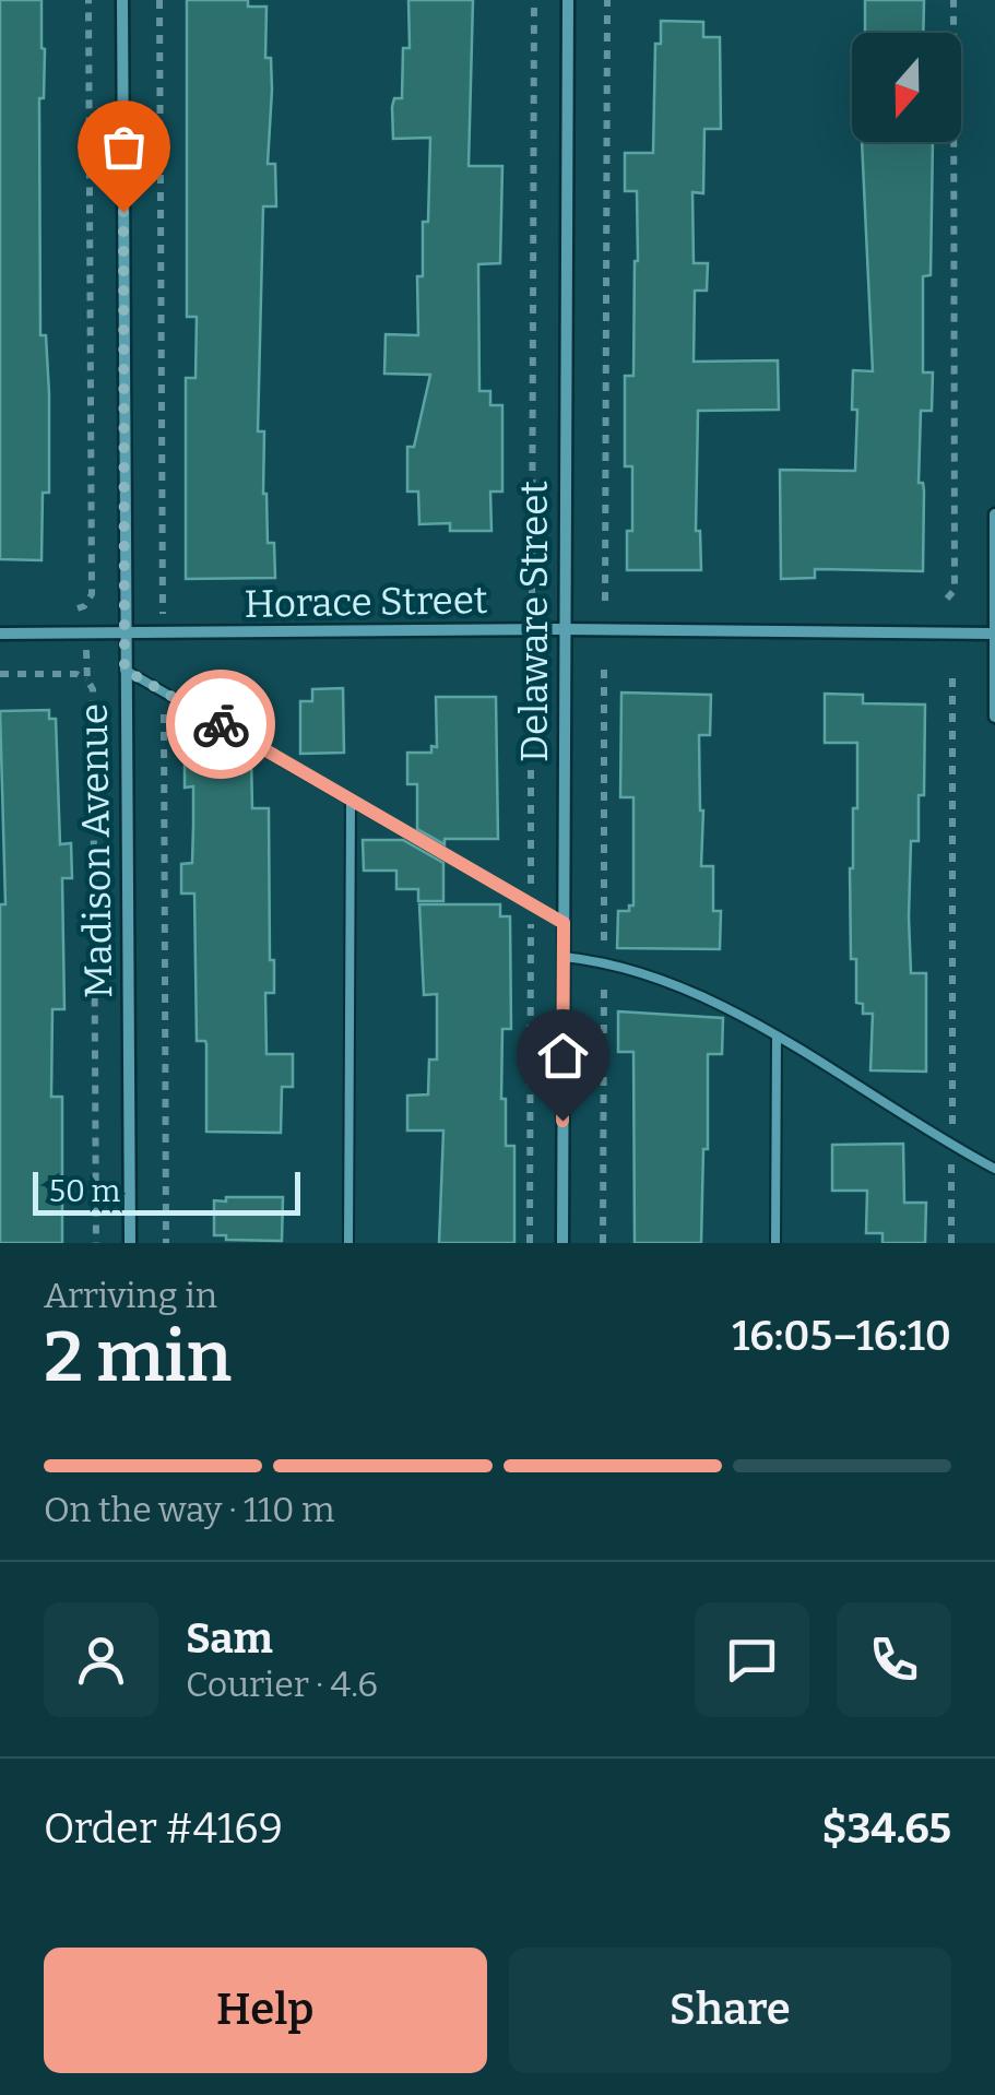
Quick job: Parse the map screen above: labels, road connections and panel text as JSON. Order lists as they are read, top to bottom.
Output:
{
  "streets": {
    "street": ["Horace Street", "Delaware Street", "Madison Avenue"]
  },
  "crossings": [
    ["Horace Street", "Delaware Street"],
    ["Horace Street", "Madison Avenue"]
  ],
  "scale_bar": "50 m",
  "north": "bottom",
  "page": {
    "scale": "50 m",
    "heading": ["2 min", "Arriving in", "16:05–16:10"],
    "panel": [
      "Sam",
      "Courier · 4.6",
      "Order #4169",
      "$34.65"
    ],
    "bar": "On the way · 110 m",
    "buttons": ["Help", "Share"]
  }
}
